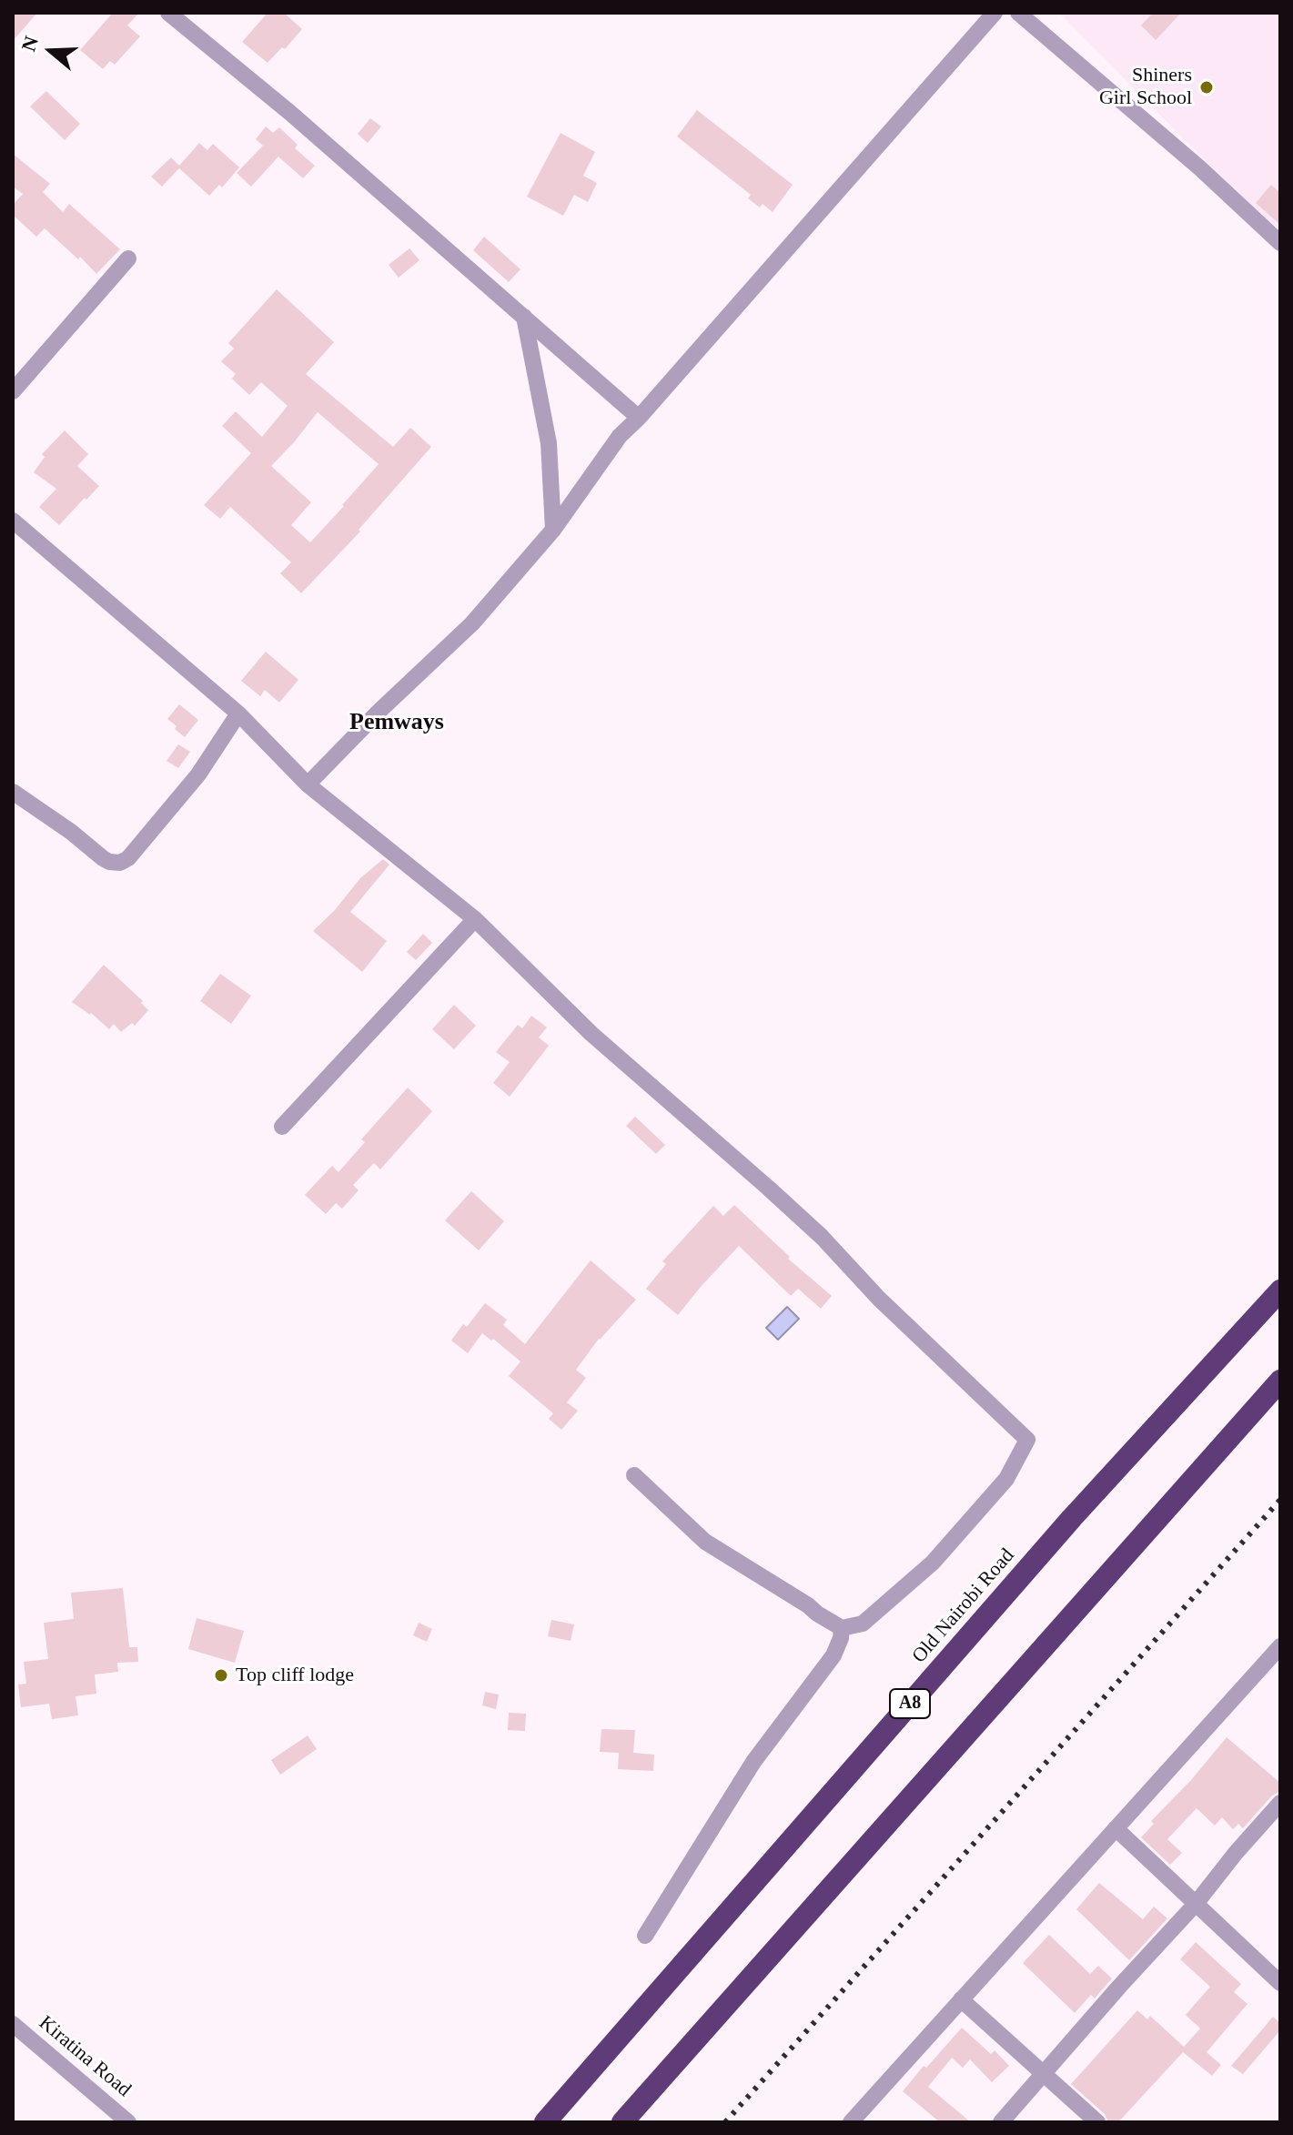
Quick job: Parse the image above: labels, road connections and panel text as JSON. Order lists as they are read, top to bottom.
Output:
{
  "streets": {
    "highway": ["Old Nairobi Road", "A8"],
    "street": ["Kiratina Road"]
  },
  "districts": ["Pemways"],
  "places": ["Shiners Girl School", "Top cliff lodge"],
  "north": "left"
}
